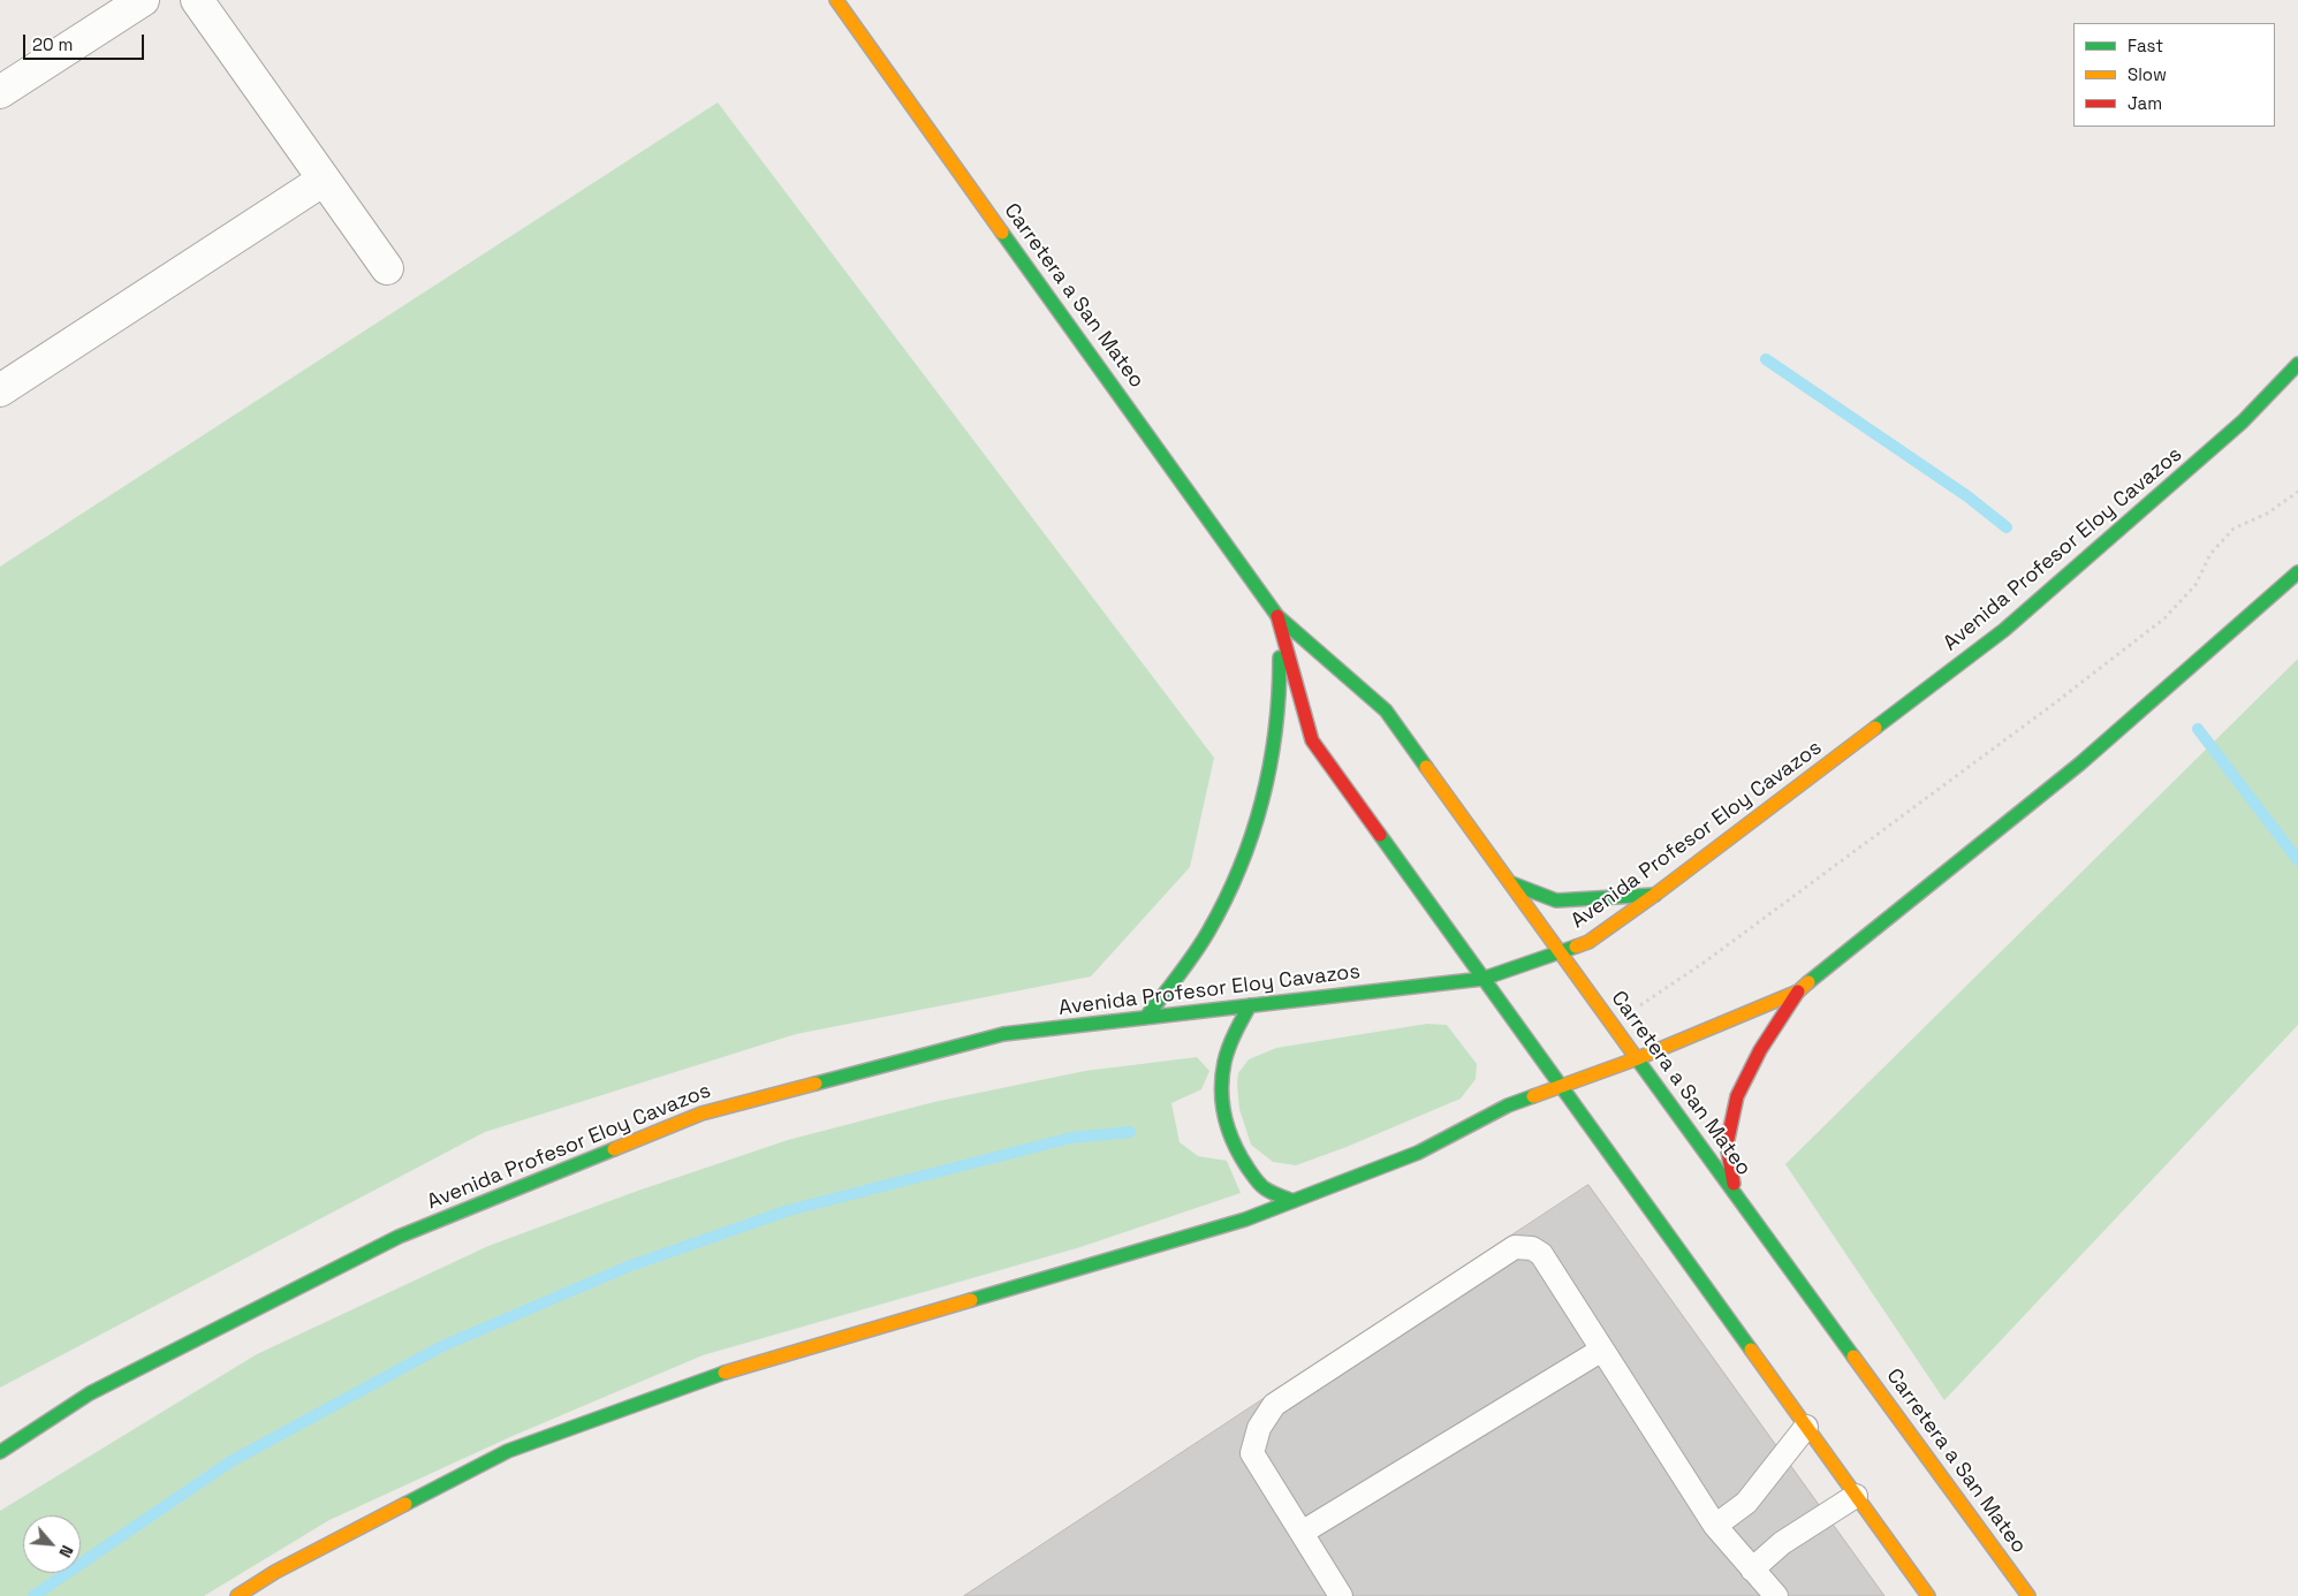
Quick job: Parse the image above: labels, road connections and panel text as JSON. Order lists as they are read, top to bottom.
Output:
{
  "streets": {
    "main road": ["Carretera a San Mateo", "Avenida Profesor Eloy Cavazos"]
  },
  "crossings": [
    ["Carretera a San Mateo", "Avenida Profesor Eloy Cavazos"]
  ],
  "legend": ["Fast", "Slow", "Jam"],
  "scale_bar": "20 m",
  "north": "bottom right"
}
